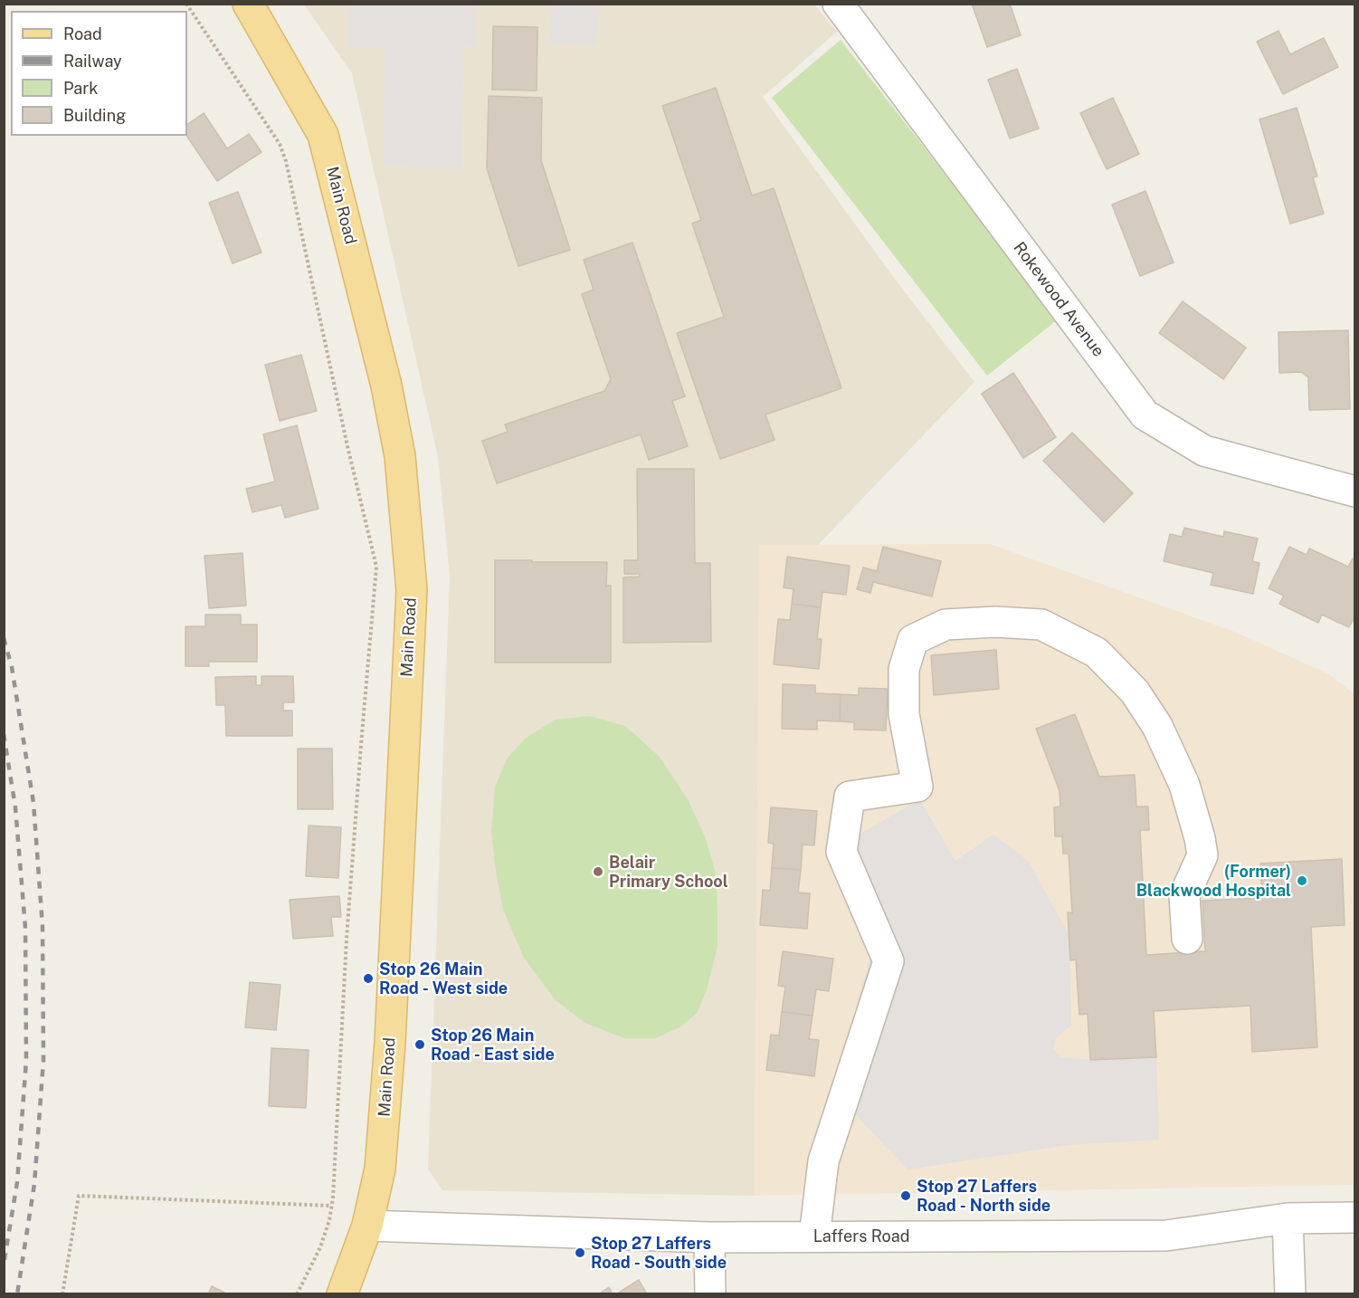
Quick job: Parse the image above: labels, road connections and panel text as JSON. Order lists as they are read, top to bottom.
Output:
{
  "streets": {
    "main road": ["Main Road"],
    "street": ["Rokewood Avenue", "Laffers Road"]
  },
  "crossings": [
    ["Main Road", "Laffers Road"]
  ],
  "places": [
    "Belair Primary School",
    "(Former) Blackwood Hospital",
    "Stop 26 Main Road - West side",
    "Stop 26 Main Road - East side",
    "Stop 27 Laffers Road - North side",
    "Stop 27 Laffers Road - South side"
  ],
  "legend": [
    "Road",
    "Railway",
    "Park",
    "Building"
  ]
}
